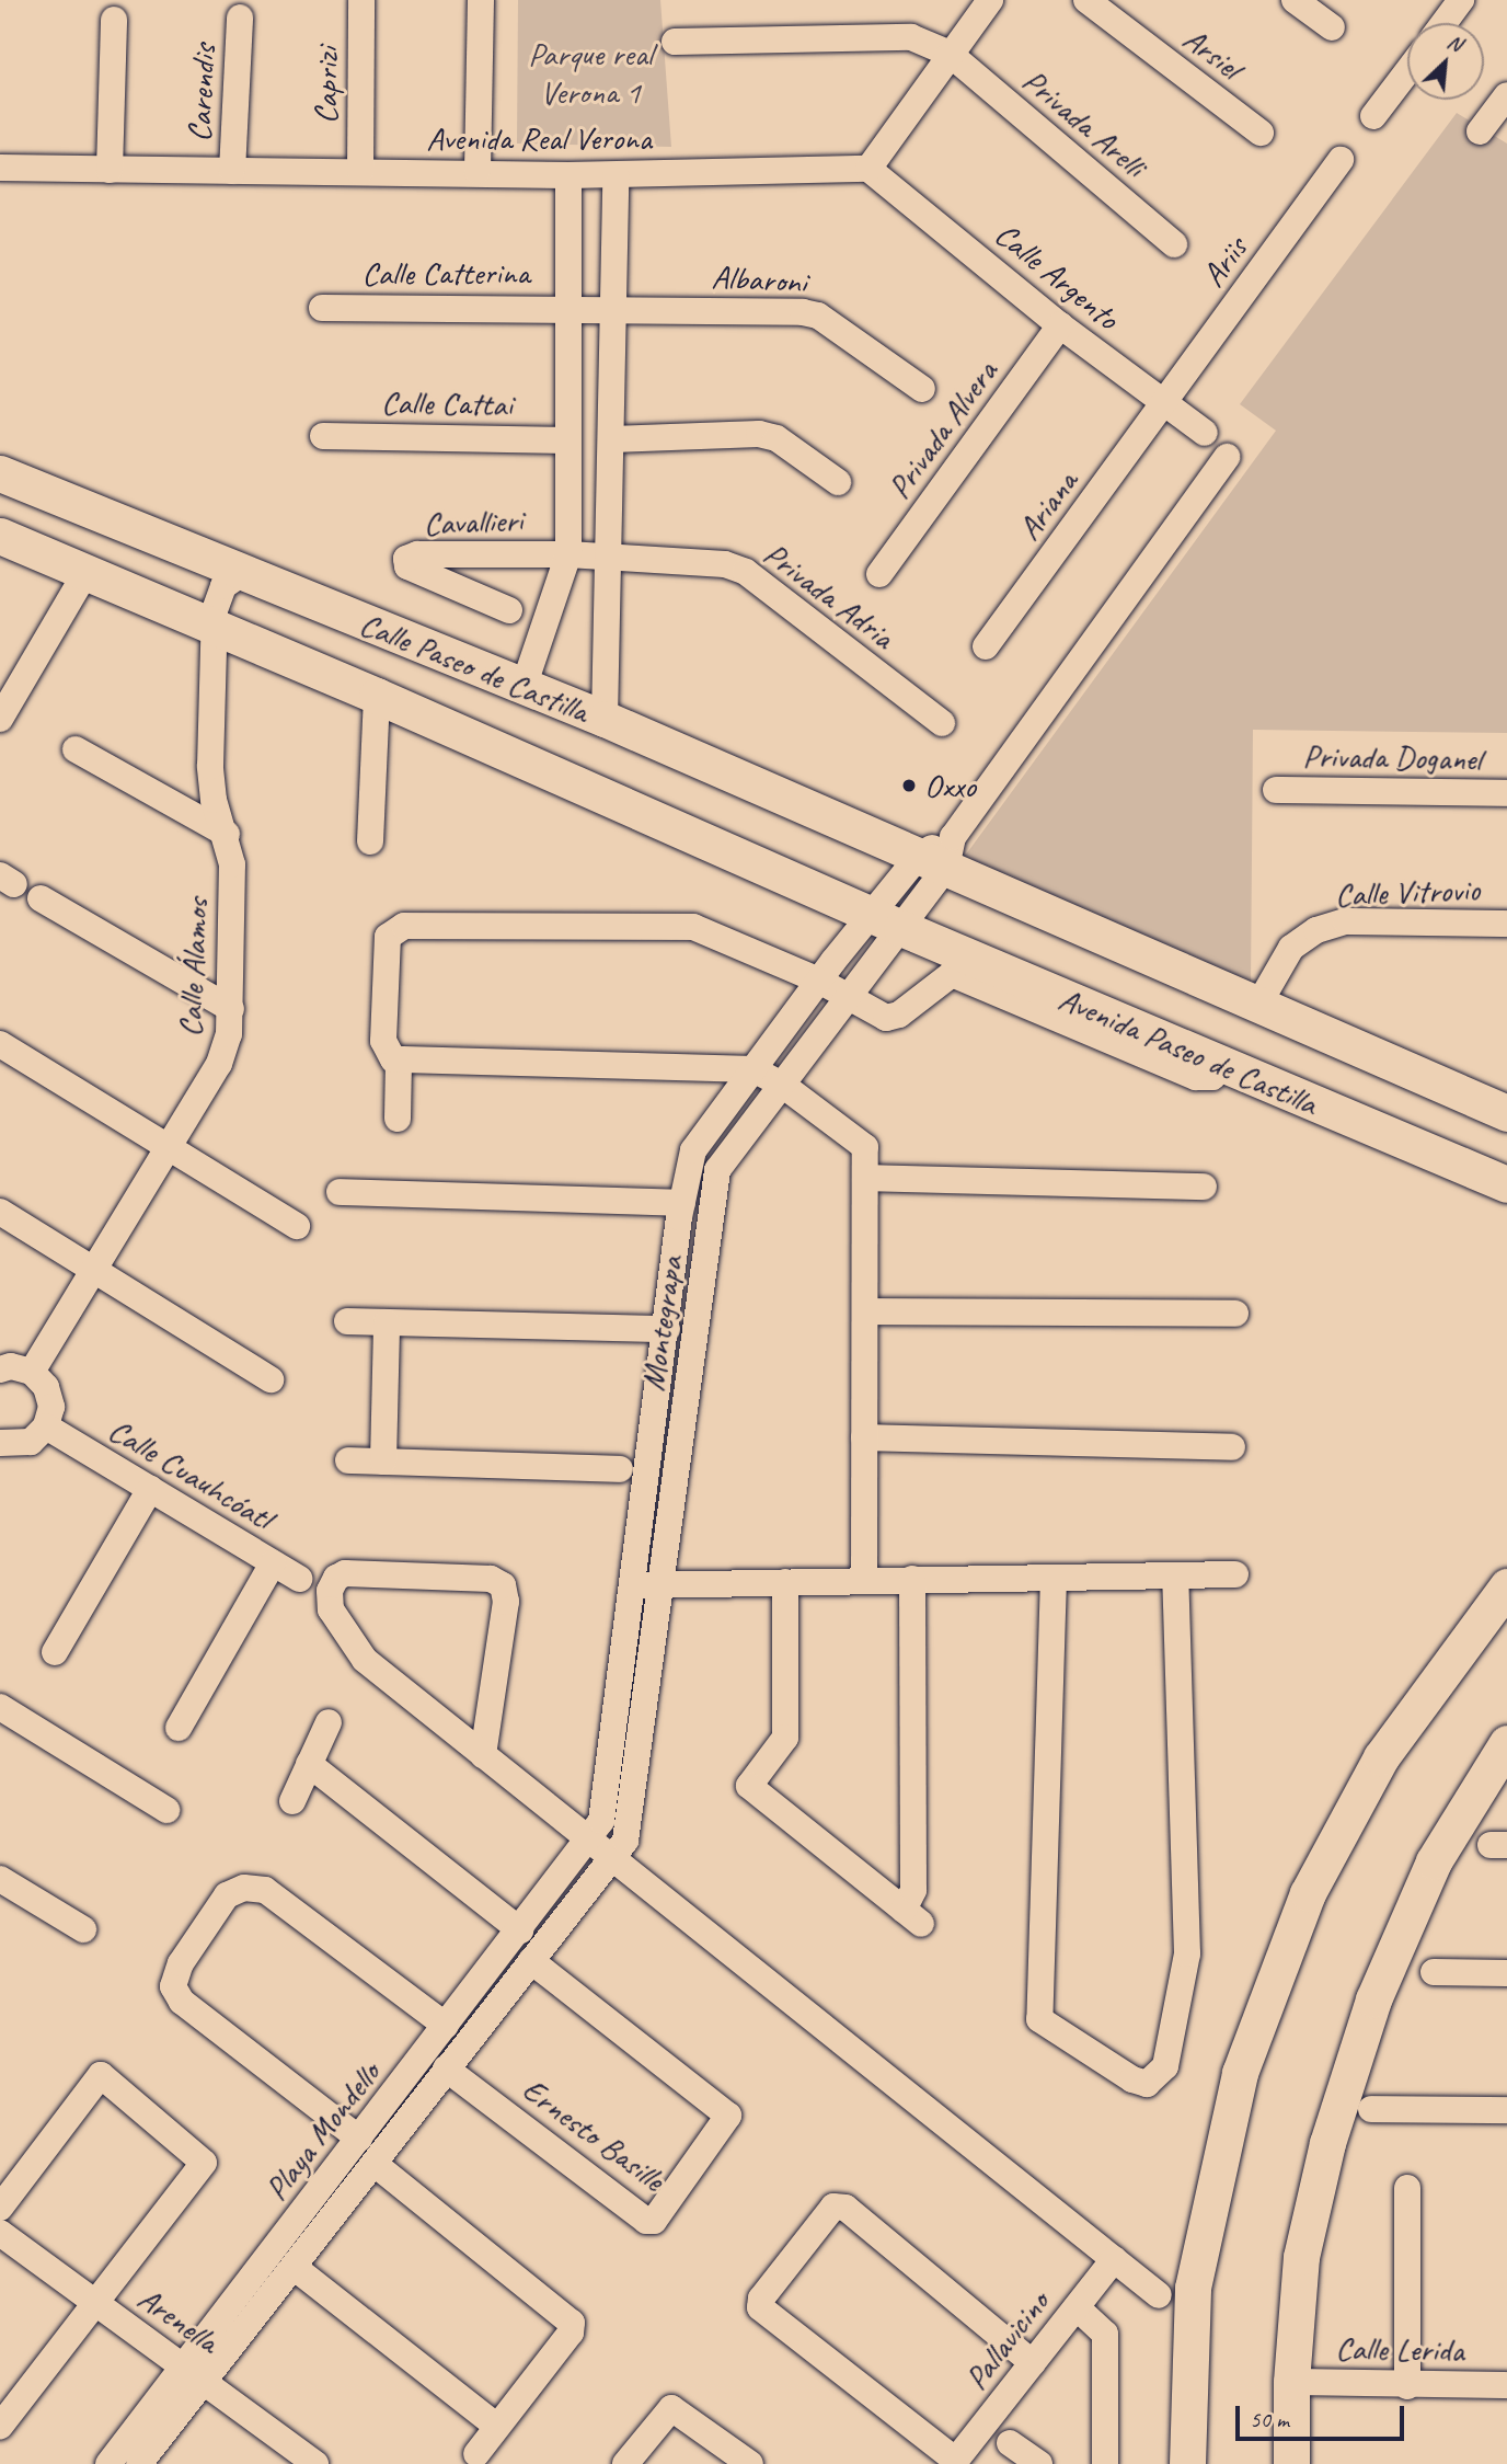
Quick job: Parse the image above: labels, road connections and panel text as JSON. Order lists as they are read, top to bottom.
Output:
{
  "streets": {
    "street": [
      "Arsiel",
      "Caprizi",
      "Carendis",
      "Privada Arelli",
      "Avenida Real Verona",
      "Ariis",
      "Calle Catterina",
      "Calle Argento",
      "Albaroni",
      "Calle Cattai",
      "Privada Alvera",
      "Ariana",
      "Cavallieri",
      "Privada Adria",
      "Calle Paseo de Castilla",
      "Privada Doganel",
      "Calle Vitrovio",
      "Calle Álamos",
      "Avenida Paseo de Castilla",
      "Montegrapa",
      "Calle Cuauhcóatl",
      "Playa Mondello",
      "Ernesto Basille",
      "Arenella",
      "Pallavicino",
      "Calle Lerida"
    ]
  },
  "crossings": [
    ["Caprizi", "Avenida Real Verona"],
    ["Carendis", "Avenida Real Verona"],
    ["Avenida Real Verona", "Calle Argento"],
    ["Ariis", "Calle Argento"],
    ["Ariis", "Ariana"],
    ["Calle Catterina", "Albaroni"],
    ["Calle Argento", "Privada Alvera"],
    ["Calle Argento", "Ariana"],
    ["Cavallieri", "Privada Adria"],
    ["Calle Paseo de Castilla", "Calle Álamos"],
    ["Calle Paseo de Castilla", "Avenida Paseo de Castilla"],
    ["Calle Paseo de Castilla", "Montegrapa"],
    ["Avenida Paseo de Castilla", "Montegrapa"],
    ["Montegrapa", "Playa Mondello"],
    ["Playa Mondello", "Ernesto Basille"],
    ["Playa Mondello", "Arenella"]
  ],
  "parks": ["Parque real Verona 1"],
  "places": ["Oxxo"],
  "scale_bar": "50 m",
  "north": "top right"
}
